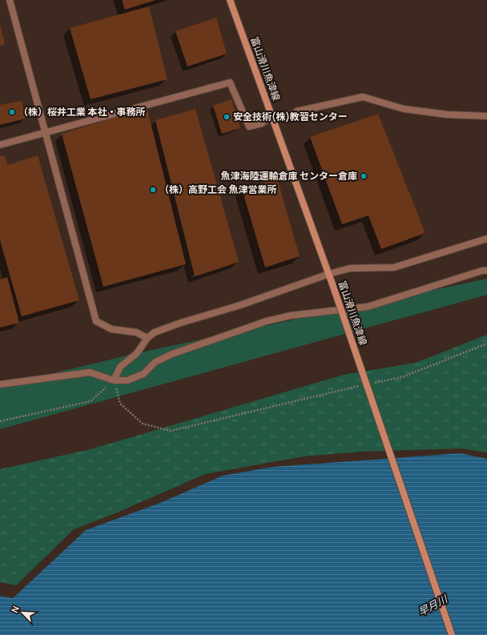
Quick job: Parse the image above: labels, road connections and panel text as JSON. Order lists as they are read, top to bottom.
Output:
{
  "streets": {
    "main road": ["富山滑川魚津線"]
  },
  "water": ["早月川"],
  "places": [
    "（株）桜井工業 本社・事務所",
    "安全技術(株)教習センター",
    "魚津海陸運輸倉庫 センター倉庫",
    "（株）高野工会 魚津営業所"
  ],
  "north": "top left"
}
